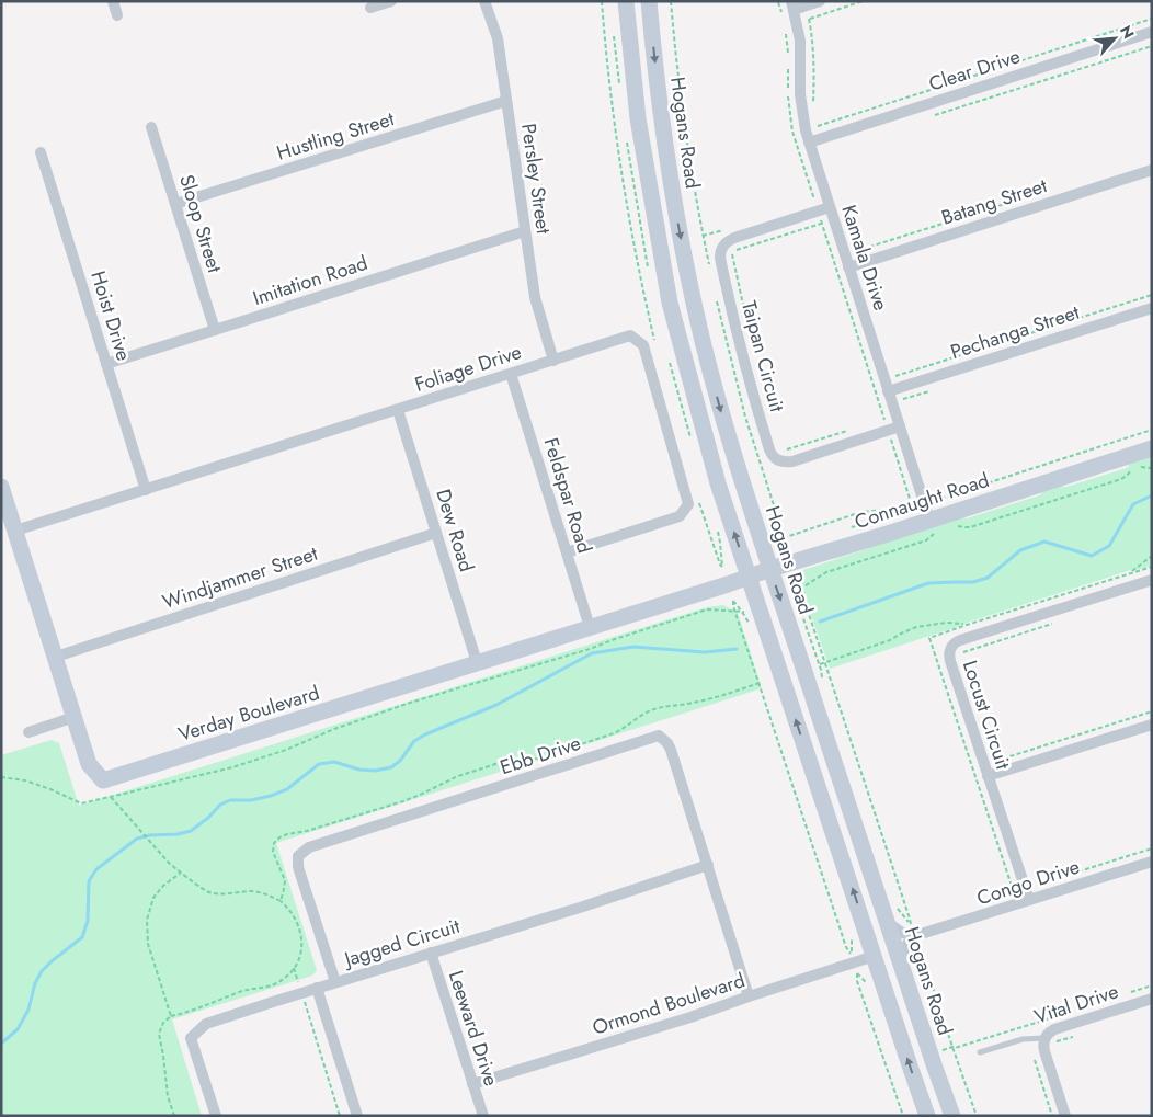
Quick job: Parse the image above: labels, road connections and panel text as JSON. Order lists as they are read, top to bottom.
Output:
{
  "streets": {
    "street": [
      "Clear Drive",
      "Hogans Road",
      "Hustling Street",
      "Persley Street",
      "Batang Street",
      "Sloop Street",
      "Kamala Drive",
      "Imitation Road",
      "Hoist Drive",
      "Pechanga Street",
      "Taipan Circuit",
      "Foliage Drive",
      "Feldspar Road",
      "Connaught Road",
      "Dew Road",
      "Windjammer Street",
      "Verday Boulevard",
      "Locust Circuit",
      "Ebb Drive",
      "Congo Drive",
      "Jagged Circuit",
      "Ormond Boulevard",
      "Vital Drive",
      "Leeward Drive"
    ]
  },
  "crossings": [
    ["Clear Drive", "Kamala Drive"],
    ["Hogans Road", "Connaught Road"],
    ["Hustling Street", "Persley Street"],
    ["Hustling Street", "Sloop Street"],
    ["Persley Street", "Imitation Road"],
    ["Persley Street", "Foliage Drive"],
    ["Batang Street", "Kamala Drive"],
    ["Sloop Street", "Imitation Road"],
    ["Kamala Drive", "Pechanga Street"],
    ["Kamala Drive", "Taipan Circuit"],
    ["Kamala Drive", "Connaught Road"],
    ["Imitation Road", "Hoist Drive"],
    ["Hoist Drive", "Foliage Drive"],
    ["Foliage Drive", "Feldspar Road"],
    ["Foliage Drive", "Dew Road"],
    ["Foliage Drive", "Verday Boulevard"],
    ["Feldspar Road", "Verday Boulevard"],
    ["Connaught Road", "Verday Boulevard"],
    ["Dew Road", "Windjammer Street"],
    ["Dew Road", "Verday Boulevard"],
    ["Windjammer Street", "Verday Boulevard"],
    ["Locust Circuit", "Congo Drive"],
    ["Ebb Drive", "Jagged Circuit"],
    ["Ebb Drive", "Ormond Boulevard"],
    ["Jagged Circuit", "Leeward Drive"],
    ["Ormond Boulevard", "Leeward Drive"]
  ],
  "north": "top right"
}
